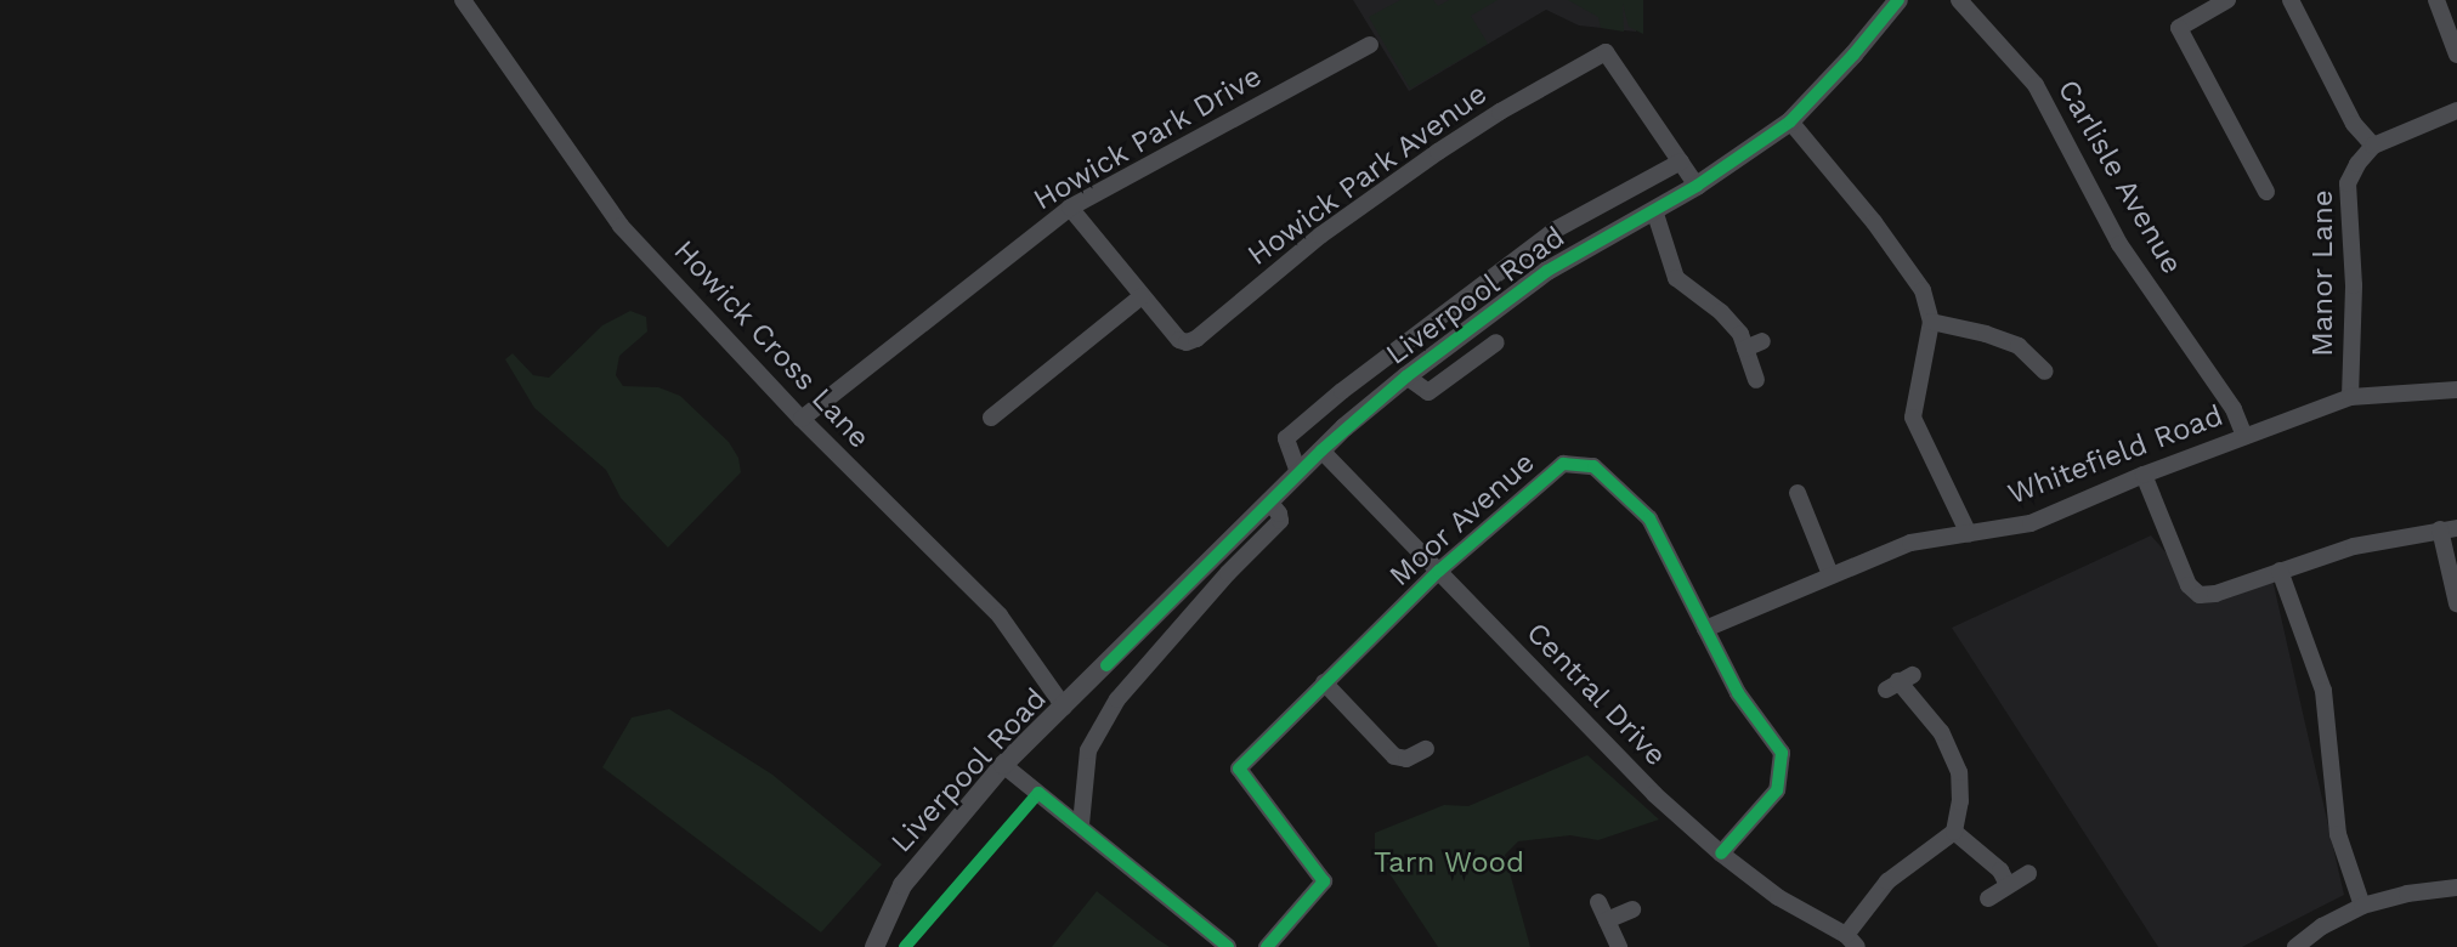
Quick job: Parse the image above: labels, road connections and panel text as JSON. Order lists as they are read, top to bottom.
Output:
{
  "streets": {
    "street": [
      "Howick Park Drive",
      "Howick Park Avenue",
      "Carlisle Avenue",
      "Manor Lane",
      "Liverpool Road",
      "Howick Cross Lane",
      "Whitefield Road",
      "Moor Avenue",
      "Central Drive"
    ]
  },
  "crossings": [
    ["Howick Park Drive", "Howick Park Avenue"],
    ["Howick Park Drive", "Howick Cross Lane"],
    ["Howick Park Avenue", "Liverpool Road"],
    ["Carlisle Avenue", "Whitefield Road"],
    ["Manor Lane", "Whitefield Road"],
    ["Liverpool Road", "Howick Cross Lane"],
    ["Liverpool Road", "Central Drive"],
    ["Whitefield Road", "Moor Avenue"],
    ["Moor Avenue", "Central Drive"]
  ],
  "parks": ["Tarn Wood"]
}
